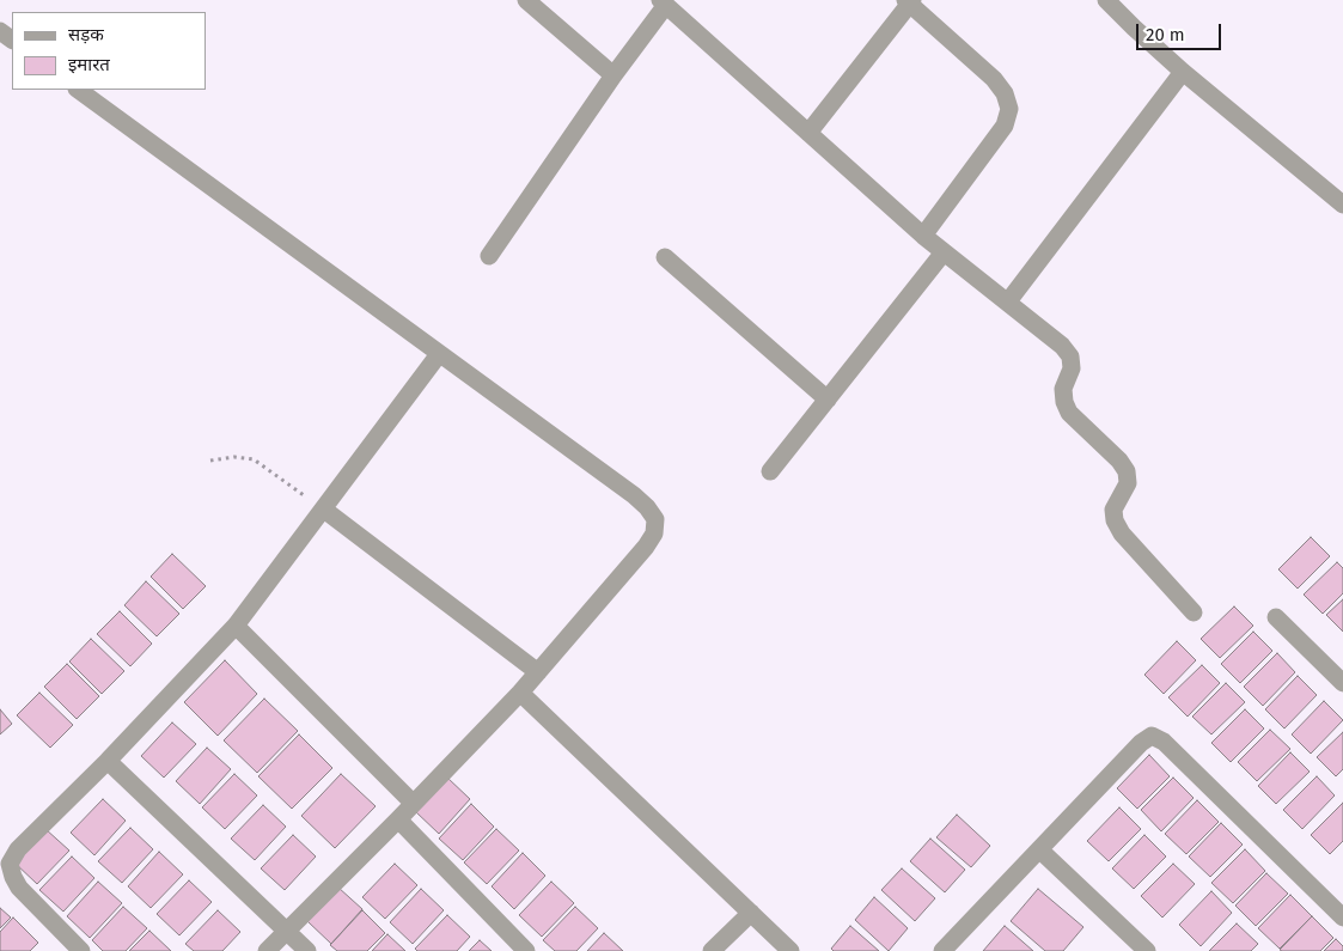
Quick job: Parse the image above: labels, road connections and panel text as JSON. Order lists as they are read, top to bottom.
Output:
{
  "legend": ["सड़क", "इमारत"],
  "scale_bar": "20 m"
}
